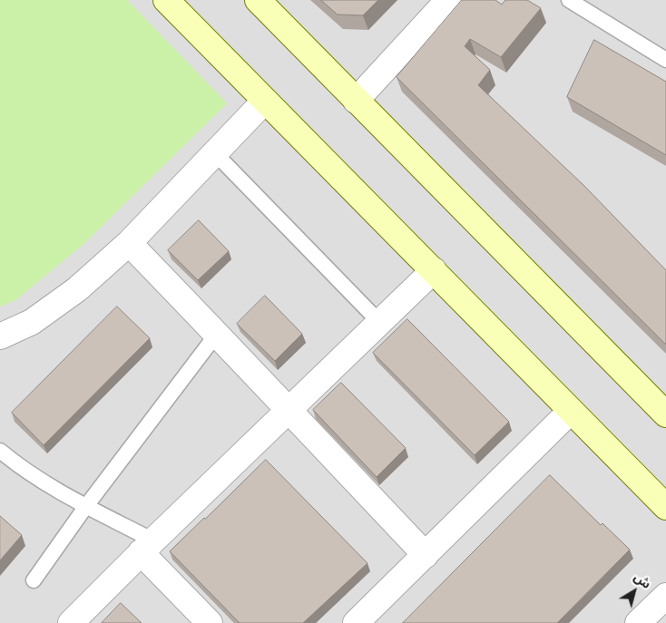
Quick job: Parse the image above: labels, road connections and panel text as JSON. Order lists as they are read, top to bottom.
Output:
{
  "north": "top right"
}
